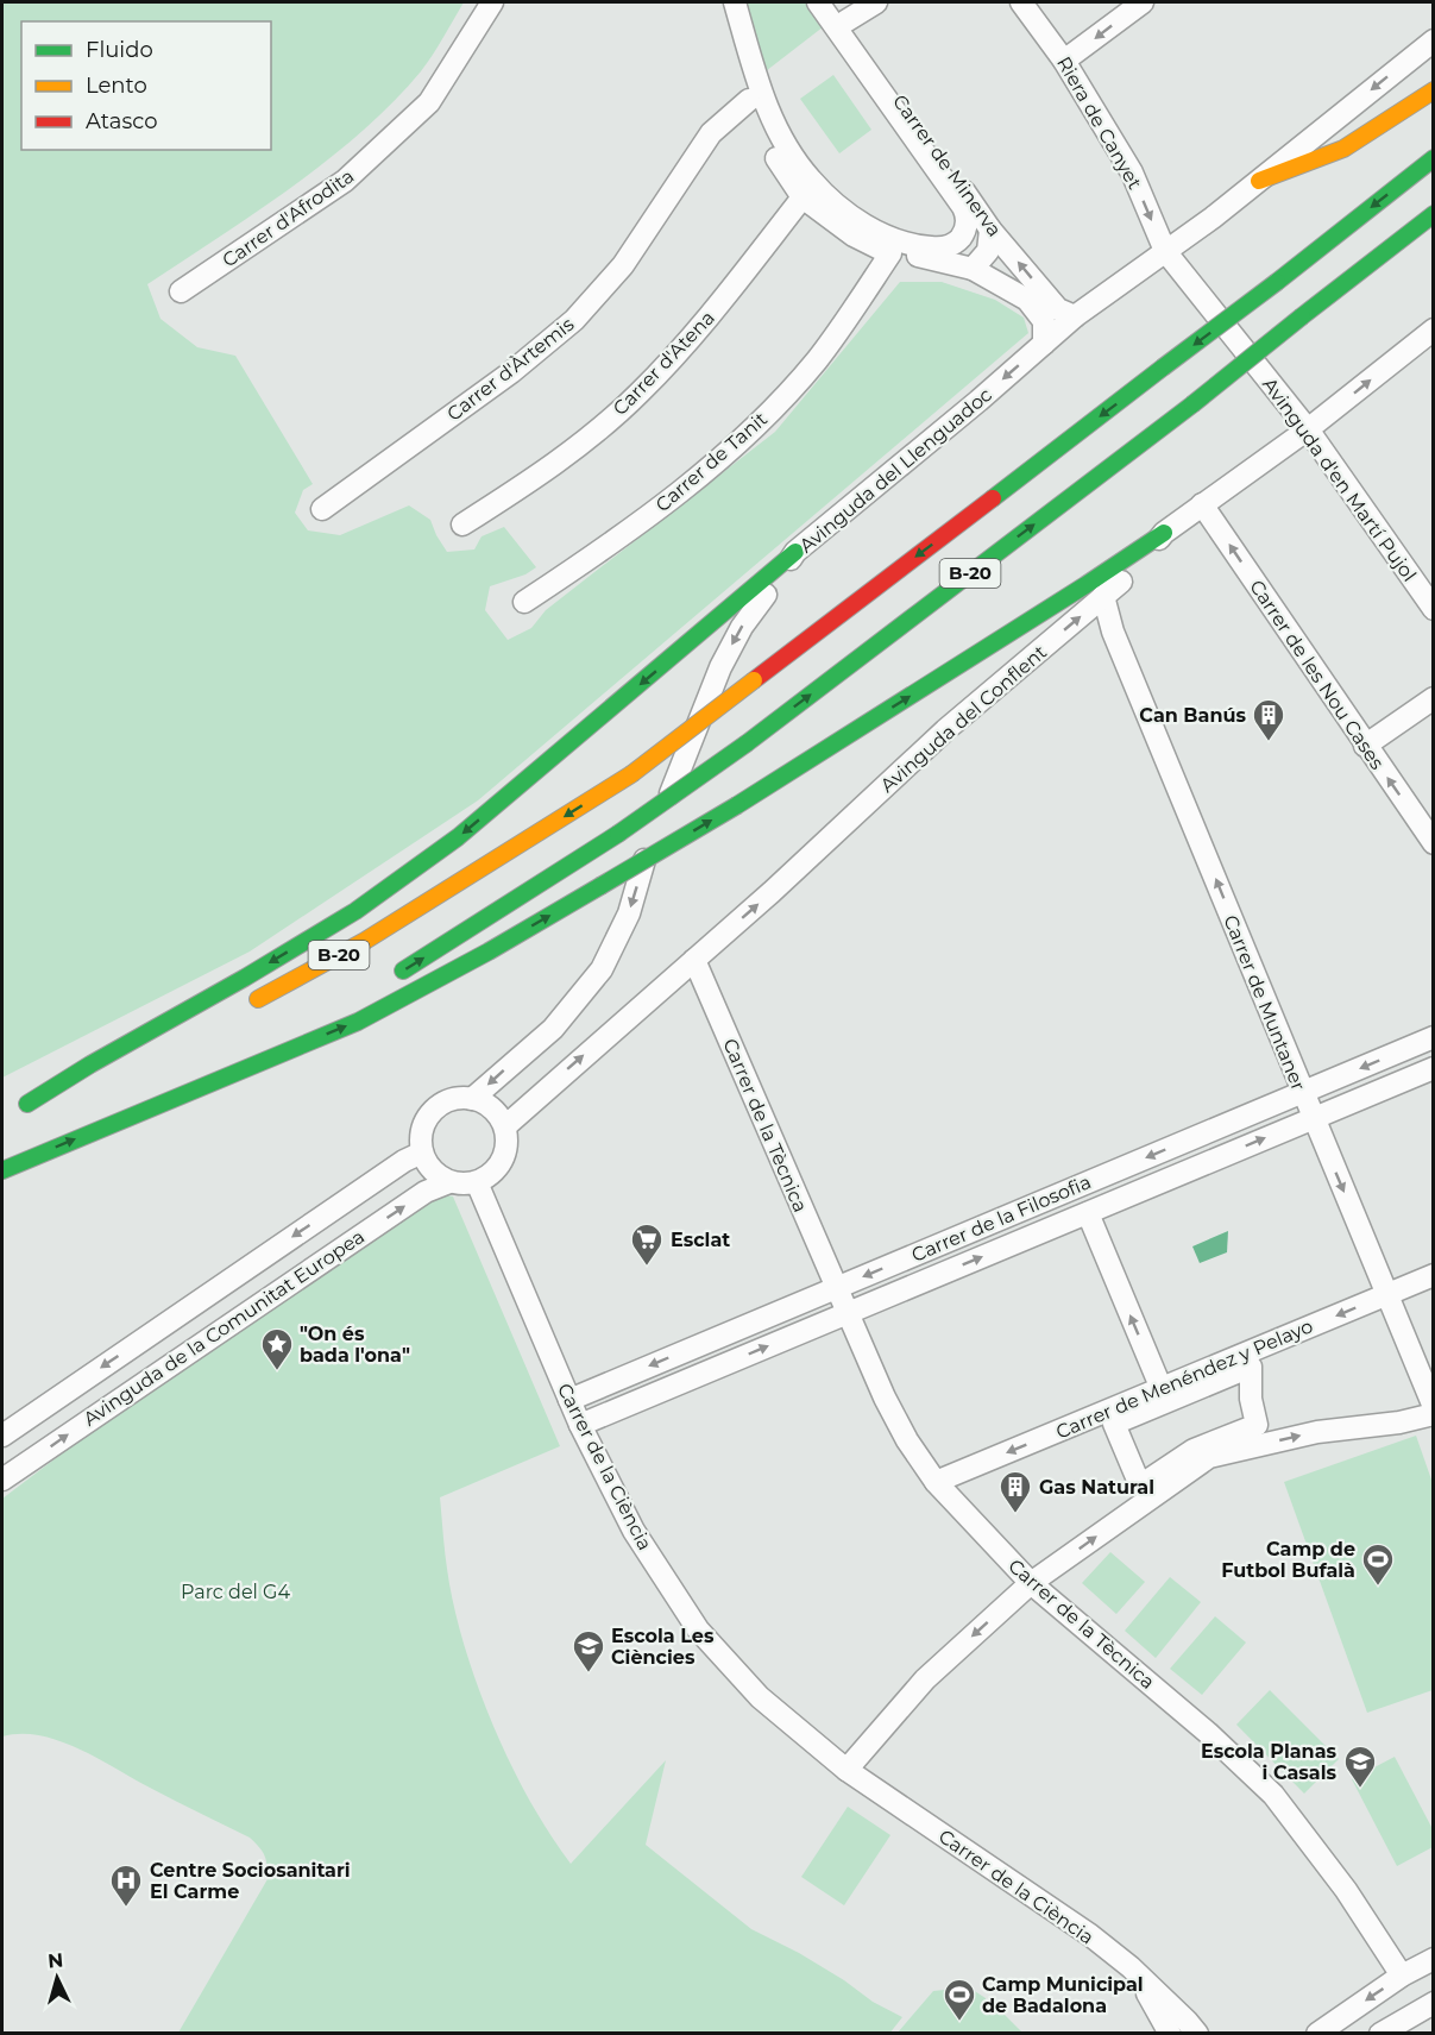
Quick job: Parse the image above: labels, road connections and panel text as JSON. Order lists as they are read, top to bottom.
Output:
{
  "streets": {
    "highway": ["B-20"],
    "street": [
      "Riera de Canyet",
      "Carrer de Minerva",
      "Carrer d'Afrodita",
      "Carrer d'Atena",
      "Carrer d'Àrtemis",
      "Carrer de Tanit",
      "Avinguda del Llenguadoc",
      "Avinguda d'en Martí Pujol",
      "Carrer de les Nou Cases",
      "Avinguda del Conflent",
      "Carrer de Muntaner",
      "Carrer de la Tècnica",
      "Carrer de la Filosofia",
      "Avinguda de la Comunitat Europea",
      "Carrer de Menéndez y Pelayo",
      "Carrer de la Ciència"
    ]
  },
  "crossings": [
    ["Riera de Canyet", "Avinguda del Llenguadoc"],
    ["Riera de Canyet", "Avinguda d'en Martí Pujol"],
    ["Carrer de Minerva", "Avinguda del Llenguadoc"],
    ["Avinguda del Llenguadoc", "Avinguda d'en Martí Pujol"],
    ["Avinguda del Llenguadoc", "Avinguda del Conflent"],
    ["Avinguda del Llenguadoc", "Avinguda de la Comunitat Europea"],
    ["Avinguda del Llenguadoc", "Carrer de la Ciència"],
    ["Avinguda d'en Martí Pujol", "Avinguda del Conflent"],
    ["Carrer de les Nou Cases", "Avinguda del Conflent"],
    ["Avinguda del Conflent", "Carrer de Muntaner"],
    ["Avinguda del Conflent", "Carrer de la Tècnica"],
    ["Avinguda del Conflent", "Avinguda de la Comunitat Europea"],
    ["Avinguda del Conflent", "Carrer de la Ciència"],
    ["Carrer de Muntaner", "Carrer de la Filosofia"],
    ["Carrer de Muntaner", "Carrer de Menéndez y Pelayo"],
    ["Carrer de la Tècnica", "Carrer de la Filosofia"],
    ["Carrer de la Tècnica", "Carrer de Menéndez y Pelayo"],
    ["Carrer de la Filosofia", "Carrer de la Ciència"],
    ["Avinguda de la Comunitat Europea", "Carrer de la Ciència"]
  ],
  "one_way": [
    "Riera de Canyet",
    "Avinguda del Llenguadoc",
    "Carrer de les Nou Cases",
    "Avinguda del Conflent"
  ],
  "parks": ["Parc del G4"],
  "places": {
    "building": ["Can Banús", "Gas Natural"],
    "supermarket": ["Esclat"],
    "place": ["\"On és bada l'ona\""],
    "sports": ["Camp de Futbol Bufalà", "Camp Municipal de Badalona"],
    "school or university": ["Escola Les Ciències", "Escola Planas i Casals"],
    "hospital": ["Centre Sociosanitari El Carme"]
  },
  "legend": ["Fluido", "Lento", "Atasco"],
  "north": "top"
}
